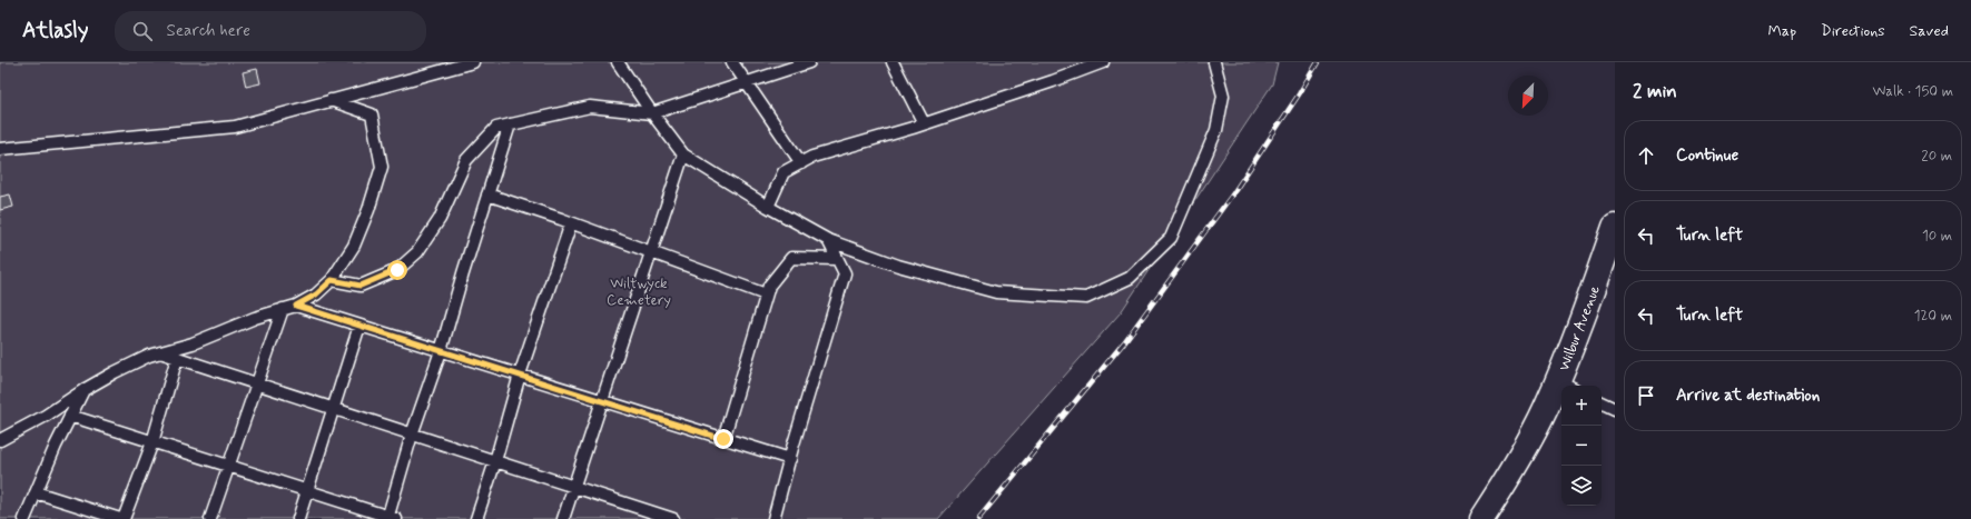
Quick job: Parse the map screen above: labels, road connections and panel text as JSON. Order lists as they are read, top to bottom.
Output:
{
  "streets": {
    "main road": ["Wilbur Avenue"]
  },
  "parks": ["Wiltwyck Cemetery"],
  "north": "bottom left",
  "page": {
    "header": "Atlasly",
    "search": "Search here",
    "nav": ["Map", "Directions", "Saved"],
    "heading": ["2 min", "Walk · 150 m"],
    "list": [
      ["Continue", "20 m"],
      ["Turn left", "10 m"],
      ["Turn left", "120 m"],
      "Arrive at destination"
    ],
    "map_buttons": ["+", "−"]
  }
}
